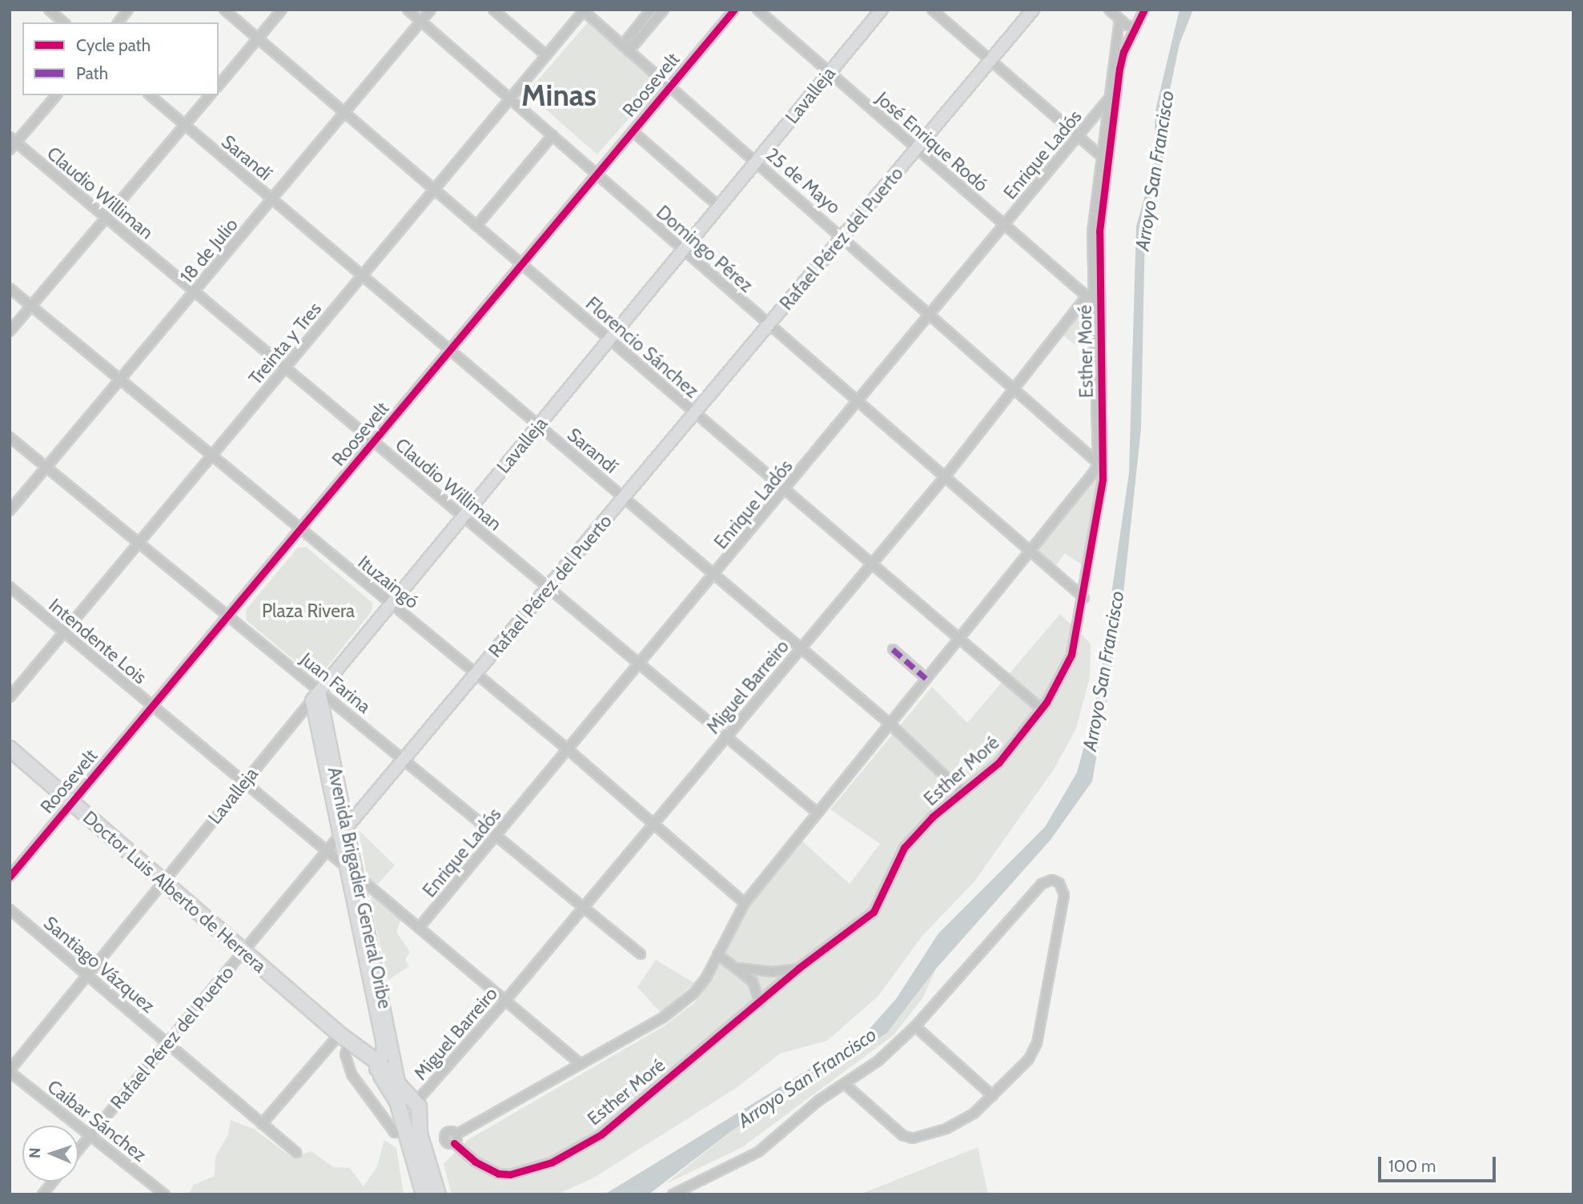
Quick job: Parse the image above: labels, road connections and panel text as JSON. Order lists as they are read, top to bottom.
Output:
{
  "streets": {
    "highway": ["Doctor Luis Alberto de Herrera"],
    "main road": ["Lavalleja", "Rafael Pérez del Puerto", "Avenida Brigadier General Oribe"],
    "street": [
      "Roosevelt",
      "José Enrique Rodó",
      "Enrique Ladós",
      "Sarandí",
      "25 de Mayo",
      "Claudio Williman",
      "Domingo Pérez",
      "18 de Julio",
      "Treinta y Tres",
      "Florencio Sánchez",
      "Esther Moré",
      "Ituzaingó",
      "Intendente Lois",
      "Juan Farina",
      "Miguel Barreiro",
      "Santiago Vázquez",
      "Caibar Sánchez"
    ]
  },
  "crossings": [
    ["Roosevelt", "Sarandí"],
    ["Roosevelt", "25 de Mayo"],
    ["Roosevelt", "Claudio Williman"],
    ["Roosevelt", "Domingo Pérez"],
    ["Roosevelt", "Florencio Sánchez"],
    ["Roosevelt", "Ituzaingó"],
    ["Roosevelt", "Intendente Lois"],
    ["Roosevelt", "Juan Farina"],
    ["Roosevelt", "Doctor Luis Alberto de Herrera"],
    ["Lavalleja", "José Enrique Rodó"],
    ["Lavalleja", "Sarandí"],
    ["Lavalleja", "25 de Mayo"],
    ["Lavalleja", "Claudio Williman"],
    ["Lavalleja", "Domingo Pérez"],
    ["Lavalleja", "Florencio Sánchez"],
    ["Lavalleja", "Ituzaingó"],
    ["Lavalleja", "Intendente Lois"],
    ["Lavalleja", "Juan Farina"],
    ["Lavalleja", "Avenida Brigadier General Oribe"],
    ["Lavalleja", "Doctor Luis Alberto de Herrera"],
    ["Lavalleja", "Santiago Vázquez"],
    ["Lavalleja", "Caibar Sánchez"],
    ["José Enrique Rodó", "Enrique Ladós"],
    ["José Enrique Rodó", "Rafael Pérez del Puerto"],
    ["José Enrique Rodó", "Esther Moré"],
    ["José Enrique Rodó", "Miguel Barreiro"],
    ["Enrique Ladós", "Sarandí"],
    ["Enrique Ladós", "25 de Mayo"],
    ["Enrique Ladós", "Claudio Williman"],
    ["Enrique Ladós", "Domingo Pérez"],
    ["Enrique Ladós", "Florencio Sánchez"],
    ["Enrique Ladós", "Esther Moré"],
    ["Enrique Ladós", "Ituzaingó"],
    ["Enrique Ladós", "Intendente Lois"],
    ["Enrique Ladós", "Juan Farina"],
    ["Sarandí", "Rafael Pérez del Puerto"],
    ["Sarandí", "18 de Julio"],
    ["Sarandí", "Treinta y Tres"],
    ["Sarandí", "Esther Moré"],
    ["Sarandí", "Miguel Barreiro"],
    ["25 de Mayo", "Rafael Pérez del Puerto"],
    ["25 de Mayo", "Treinta y Tres"],
    ["25 de Mayo", "Esther Moré"],
    ["25 de Mayo", "Miguel Barreiro"],
    ["Claudio Williman", "Rafael Pérez del Puerto"],
    ["Claudio Williman", "18 de Julio"],
    ["Claudio Williman", "Treinta y Tres"],
    ["Claudio Williman", "Miguel Barreiro"],
    ["Rafael Pérez del Puerto", "Domingo Pérez"],
    ["Rafael Pérez del Puerto", "Florencio Sánchez"],
    ["Rafael Pérez del Puerto", "Ituzaingó"],
    ["Rafael Pérez del Puerto", "Intendente Lois"],
    ["Rafael Pérez del Puerto", "Juan Farina"],
    ["Rafael Pérez del Puerto", "Avenida Brigadier General Oribe"],
    ["Rafael Pérez del Puerto", "Doctor Luis Alberto de Herrera"],
    ["Rafael Pérez del Puerto", "Santiago Vázquez"],
    ["Rafael Pérez del Puerto", "Caibar Sánchez"],
    ["Domingo Pérez", "18 de Julio"],
    ["Domingo Pérez", "Treinta y Tres"],
    ["Domingo Pérez", "Esther Moré"],
    ["Domingo Pérez", "Miguel Barreiro"],
    ["18 de Julio", "Florencio Sánchez"],
    ["18 de Julio", "Ituzaingó"],
    ["18 de Julio", "Juan Farina"],
    ["Treinta y Tres", "Florencio Sánchez"],
    ["Treinta y Tres", "Ituzaingó"],
    ["Treinta y Tres", "Intendente Lois"],
    ["Treinta y Tres", "Juan Farina"],
    ["Florencio Sánchez", "Esther Moré"],
    ["Florencio Sánchez", "Miguel Barreiro"],
    ["Esther Moré", "Intendente Lois"],
    ["Esther Moré", "Miguel Barreiro"],
    ["Ituzaingó", "Miguel Barreiro"],
    ["Intendente Lois", "Miguel Barreiro"],
    ["Intendente Lois", "Avenida Brigadier General Oribe"],
    ["Juan Farina", "Miguel Barreiro"],
    ["Juan Farina", "Avenida Brigadier General Oribe"],
    ["Miguel Barreiro", "Doctor Luis Alberto de Herrera"],
    ["Avenida Brigadier General Oribe", "Doctor Luis Alberto de Herrera"]
  ],
  "districts": ["Minas"],
  "water": ["Arroyo San Francisco"],
  "parks": ["Plaza Rivera"],
  "legend": ["Cycle path", "Path"],
  "scale_bar": "100 m",
  "north": "left"
}
